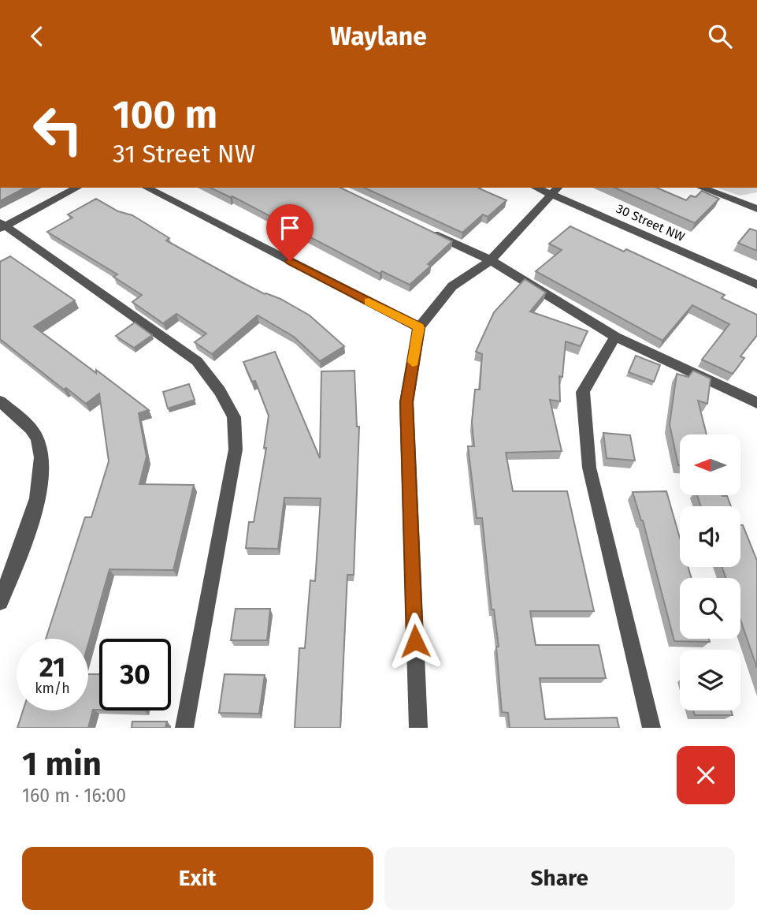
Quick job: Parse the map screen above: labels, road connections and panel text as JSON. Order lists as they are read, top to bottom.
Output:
{
  "streets": {
    "street": ["30 Street NW"]
  },
  "north": "left",
  "page": {
    "header": "Waylane",
    "turn": ["100 m", "31 Street NW"],
    "speed": "21 km/h",
    "limit": "30",
    "heading": ["1 min", "160 m · 16:00"],
    "buttons": ["Exit", "Share"]
  }
}
